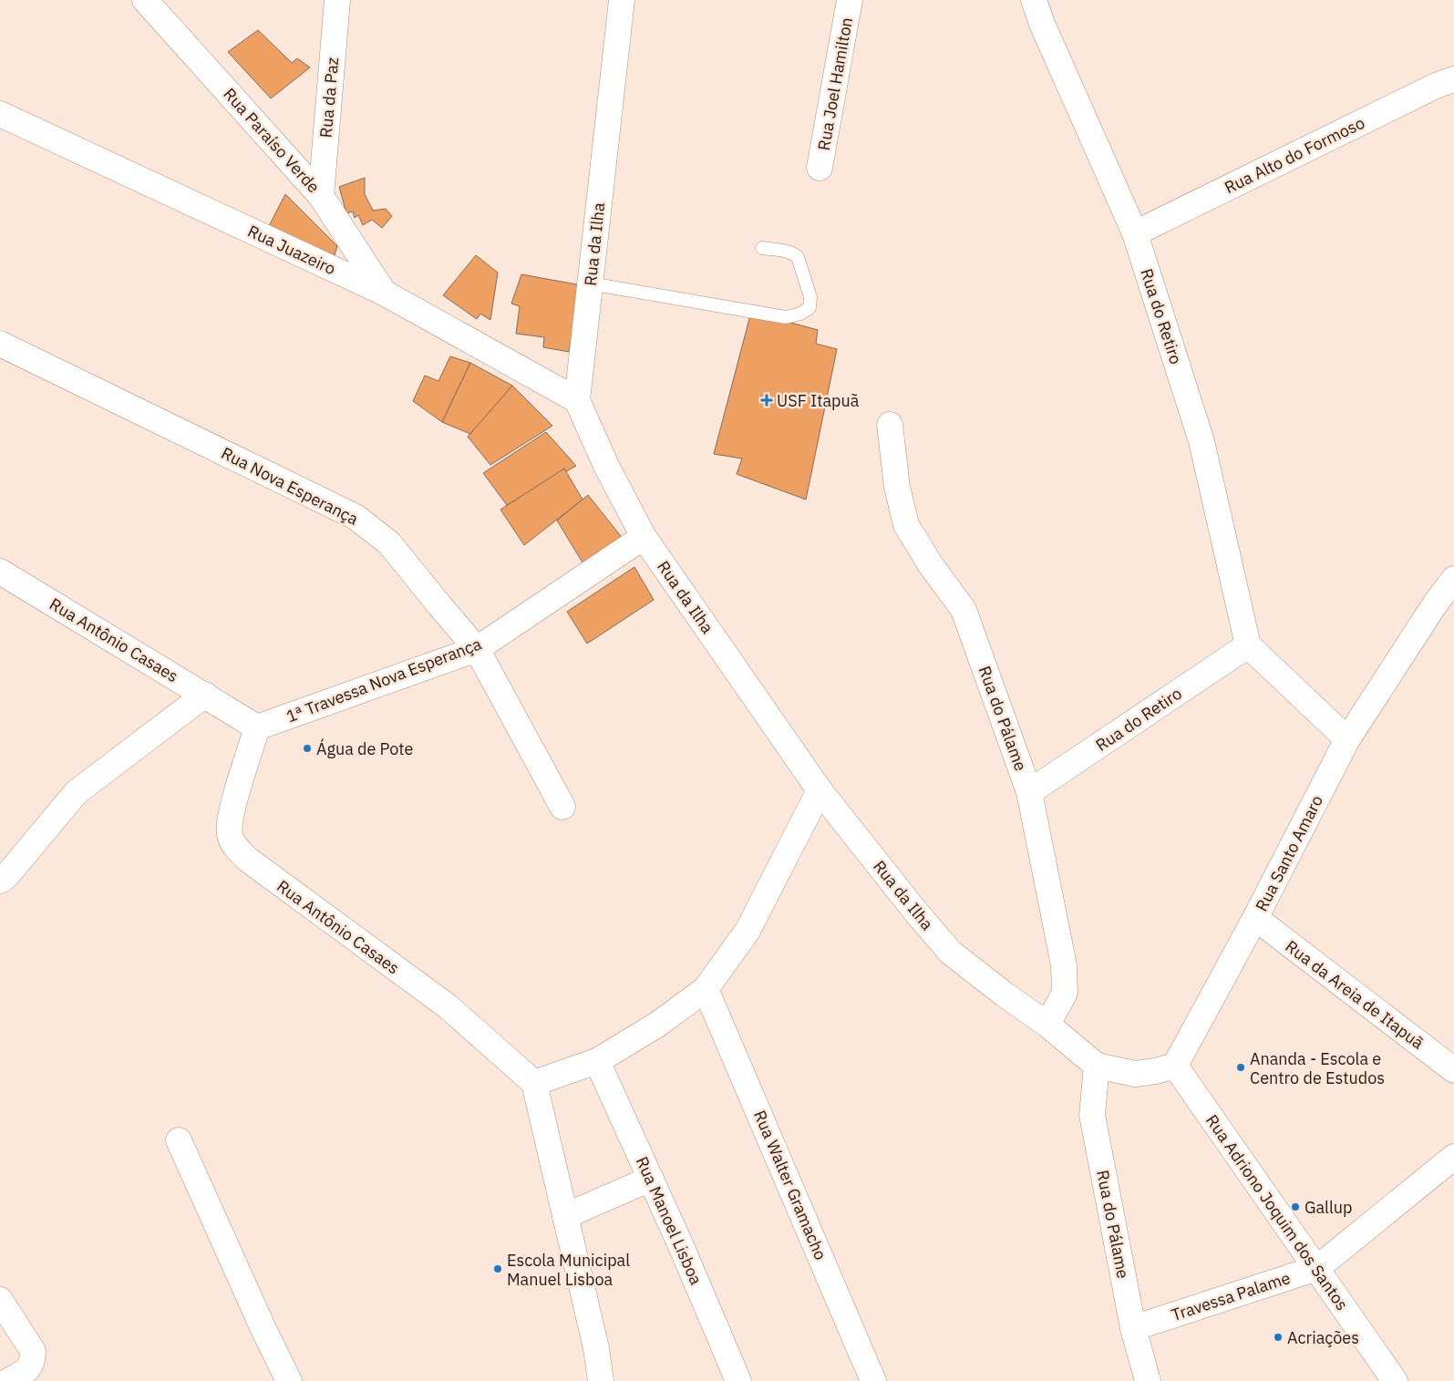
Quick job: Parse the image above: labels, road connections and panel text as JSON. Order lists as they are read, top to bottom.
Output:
{
  "streets": {
    "street": [
      "Rua Joel Hamilton",
      "Rua da Paz",
      "Rua Paraíso Verde",
      "Rua Alto do Formoso",
      "Rua da Ilha",
      "Rua Juazeiro",
      "Rua do Retiro",
      "Rua Nova Esperança",
      "Rua Antônio Casaes",
      "1ª Travessa Nova Esperança",
      "Rua do Pálame",
      "Rua Santo Amaro",
      "Rua da Areia de Itapuã",
      "Rua Walter Gramacho",
      "Rua Adriono Joquim dos Santos",
      "Rua Manoel Lisboa",
      "Travessa Palame"
    ]
  },
  "crossings": [
    ["Rua da Paz", "Rua Paraíso Verde"],
    ["Rua Paraíso Verde", "Rua Juazeiro"],
    ["Rua Alto do Formoso", "Rua do Retiro"],
    ["Rua da Ilha", "Rua Juazeiro"],
    ["Rua da Ilha", "1ª Travessa Nova Esperança"],
    ["Rua da Ilha", "Rua do Pálame"],
    ["Rua do Retiro", "Rua do Pálame"],
    ["Rua Nova Esperança", "1ª Travessa Nova Esperança"],
    ["Rua Antônio Casaes", "1ª Travessa Nova Esperança"],
    ["Rua do Pálame", "Travessa Palame"],
    ["Rua Santo Amaro", "Rua da Areia de Itapuã"],
    ["Rua Santo Amaro", "Rua Adriono Joquim dos Santos"],
    ["Rua Adriono Joquim dos Santos", "Travessa Palame"]
  ],
  "places": {
    "health": ["USF Itapuã"],
    "other": [
      "Água de Pote",
      "Ananda - Escola e Centro de Estudos",
      "Gallup",
      "Escola Municipal Manuel Lisboa",
      "Acriações"
    ]
  }
}
